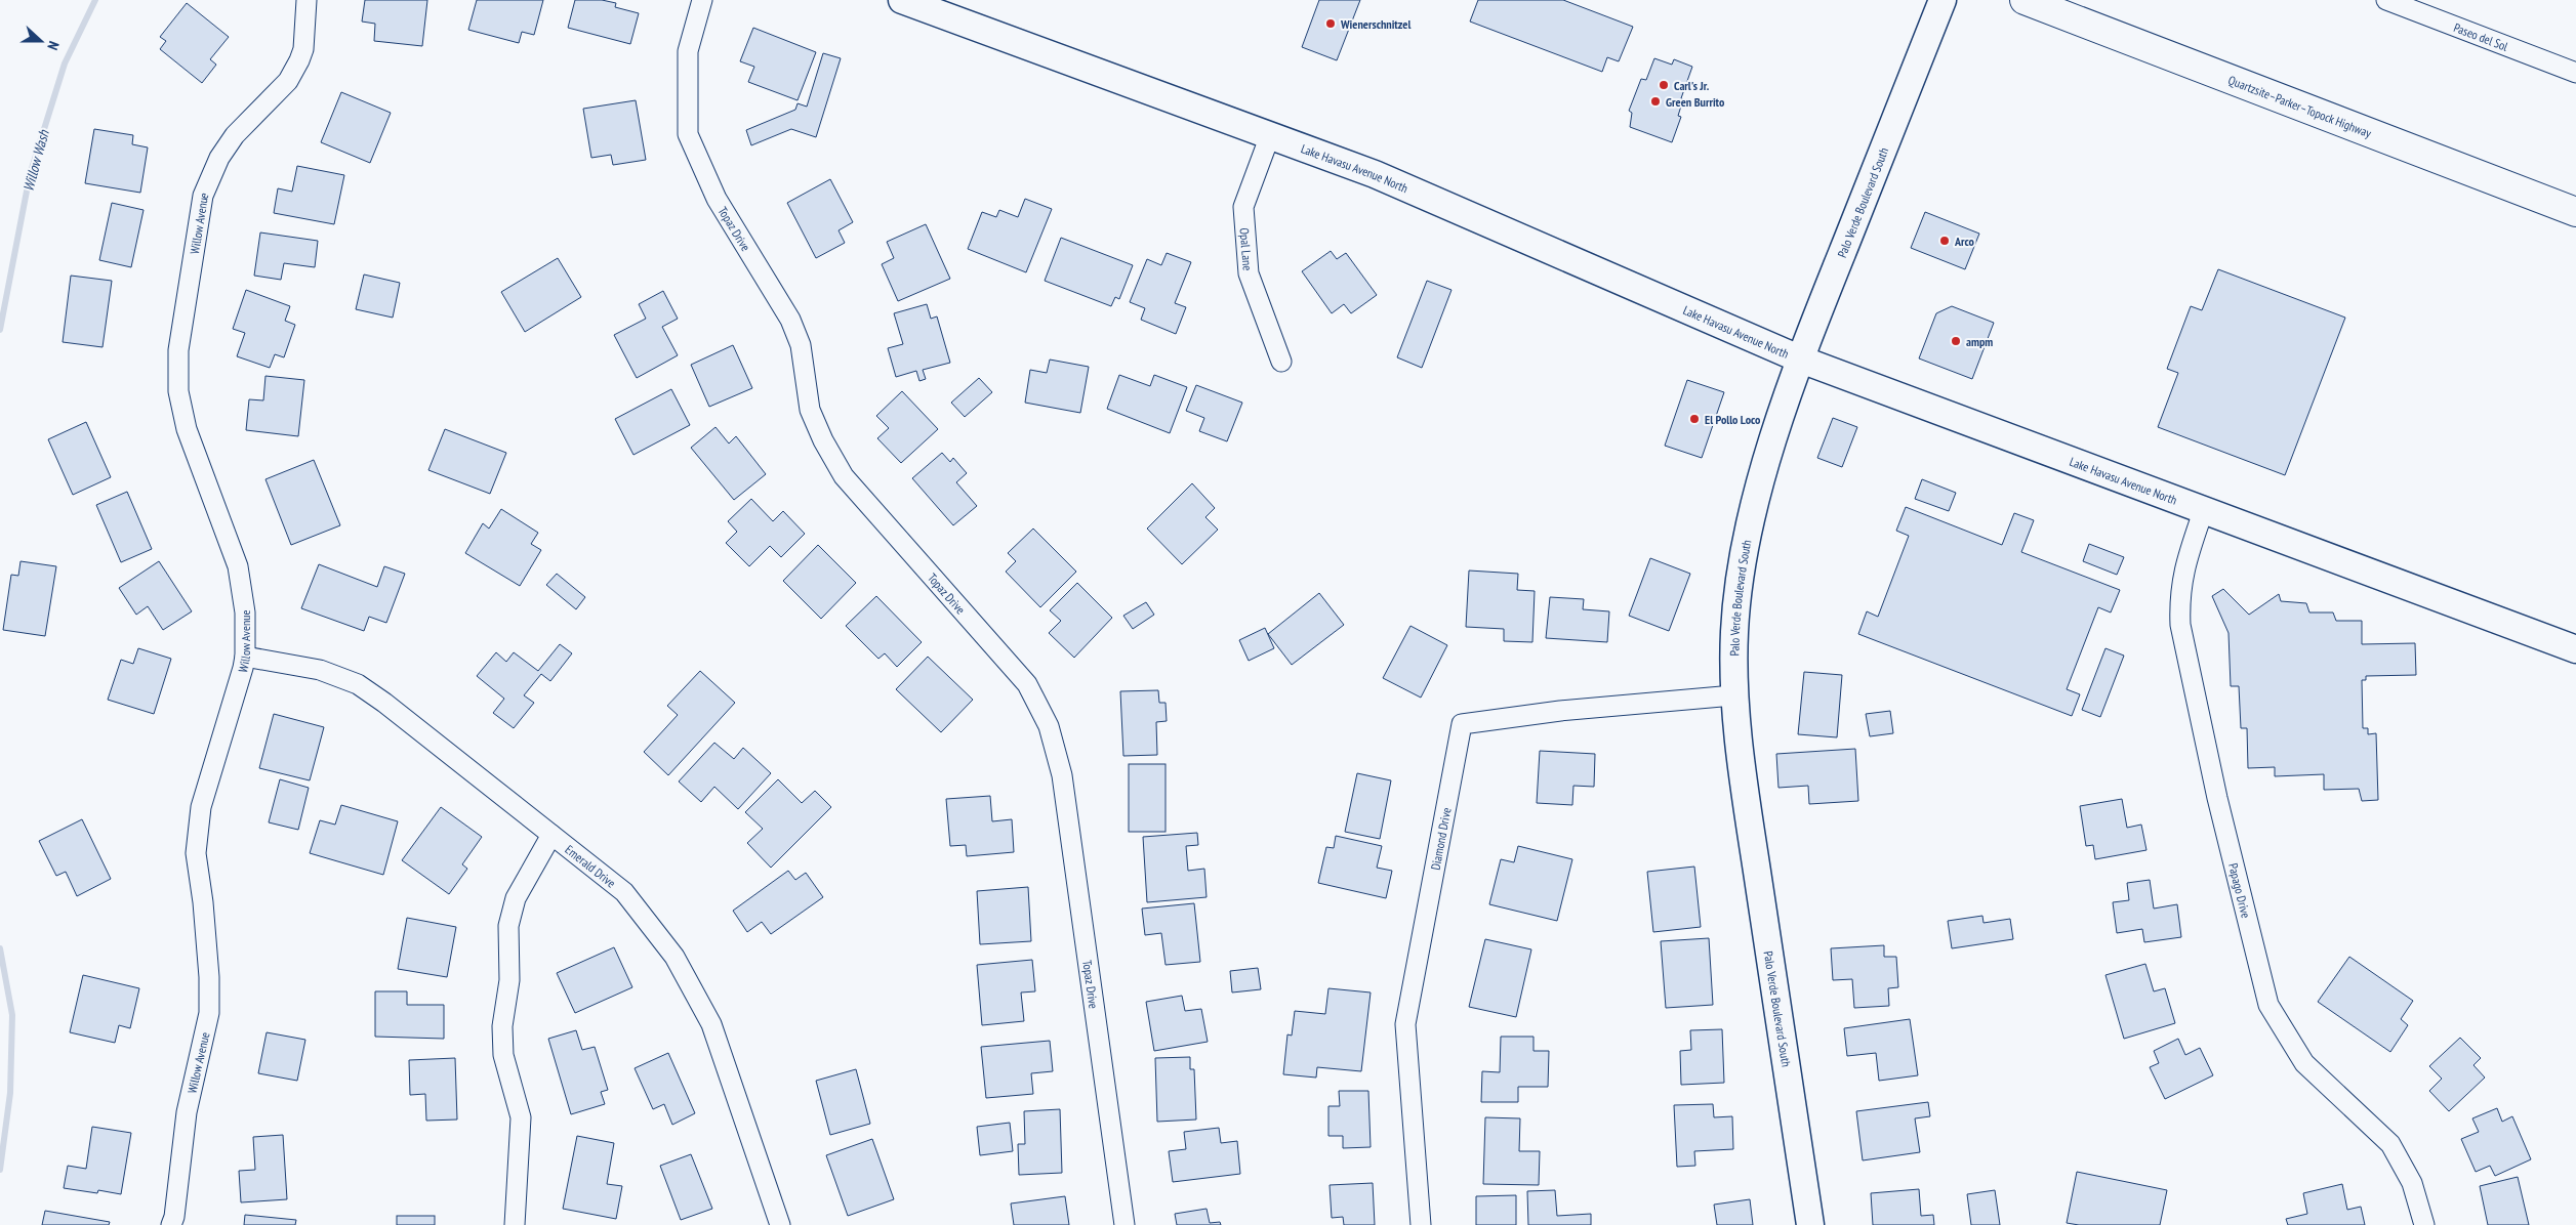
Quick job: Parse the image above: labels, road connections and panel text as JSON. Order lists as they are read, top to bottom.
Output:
{
  "streets": {
    "highway": ["Quartzsite–Parker–Topock Highway"],
    "main road": ["Lake Havasu Avenue North", "Palo Verde Boulevard South"],
    "street": [
      "Paseo del Sol",
      "Willow Avenue",
      "Topaz Drive",
      "Opal Lane",
      "Diamond Drive",
      "Emerald Drive",
      "Papago Drive"
    ]
  },
  "crossings": [
    ["Lake Havasu Avenue North", "Palo Verde Boulevard South"],
    ["Lake Havasu Avenue North", "Opal Lane"],
    ["Lake Havasu Avenue North", "Papago Drive"],
    ["Palo Verde Boulevard South", "Diamond Drive"],
    ["Willow Avenue", "Emerald Drive"]
  ],
  "water": ["Willow Wash"],
  "places": [
    "Wienerschnitzel",
    "Carl's Jr.",
    "Green Burrito",
    "Arco",
    "ampm",
    "El Pollo Loco"
  ],
  "north": "right"
}
